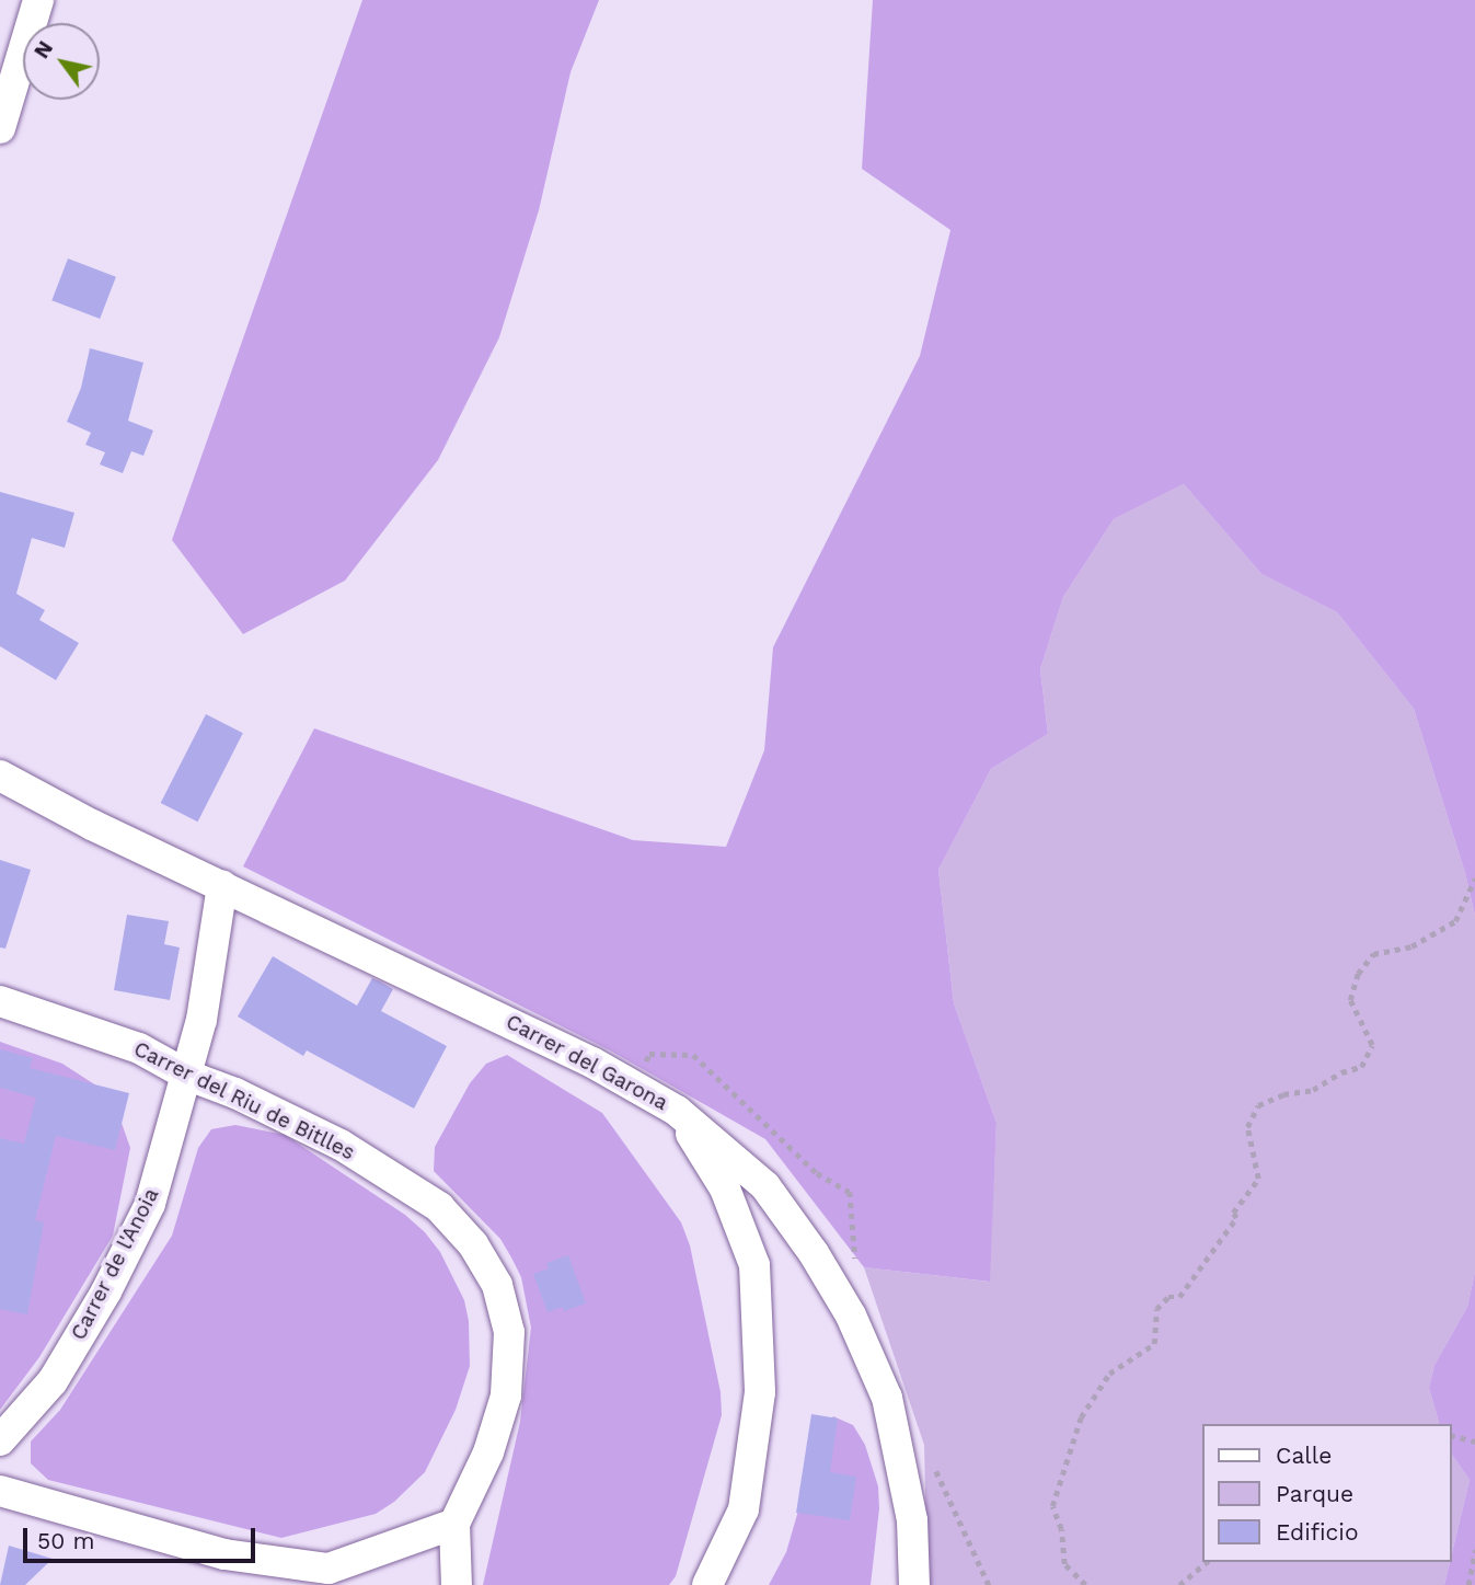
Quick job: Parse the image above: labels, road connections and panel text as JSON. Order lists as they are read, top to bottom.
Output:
{
  "streets": {
    "street": ["Carrer del Garona", "Carrer del Riu de Bitlles", "Carrer de l'Anoia"]
  },
  "crossings": [
    ["Carrer del Garona", "Carrer de l'Anoia"],
    ["Carrer del Riu de Bitlles", "Carrer de l'Anoia"]
  ],
  "legend": ["Calle", "Parque", "Edificio"],
  "scale_bar": "50 m",
  "north": "top left"
}
